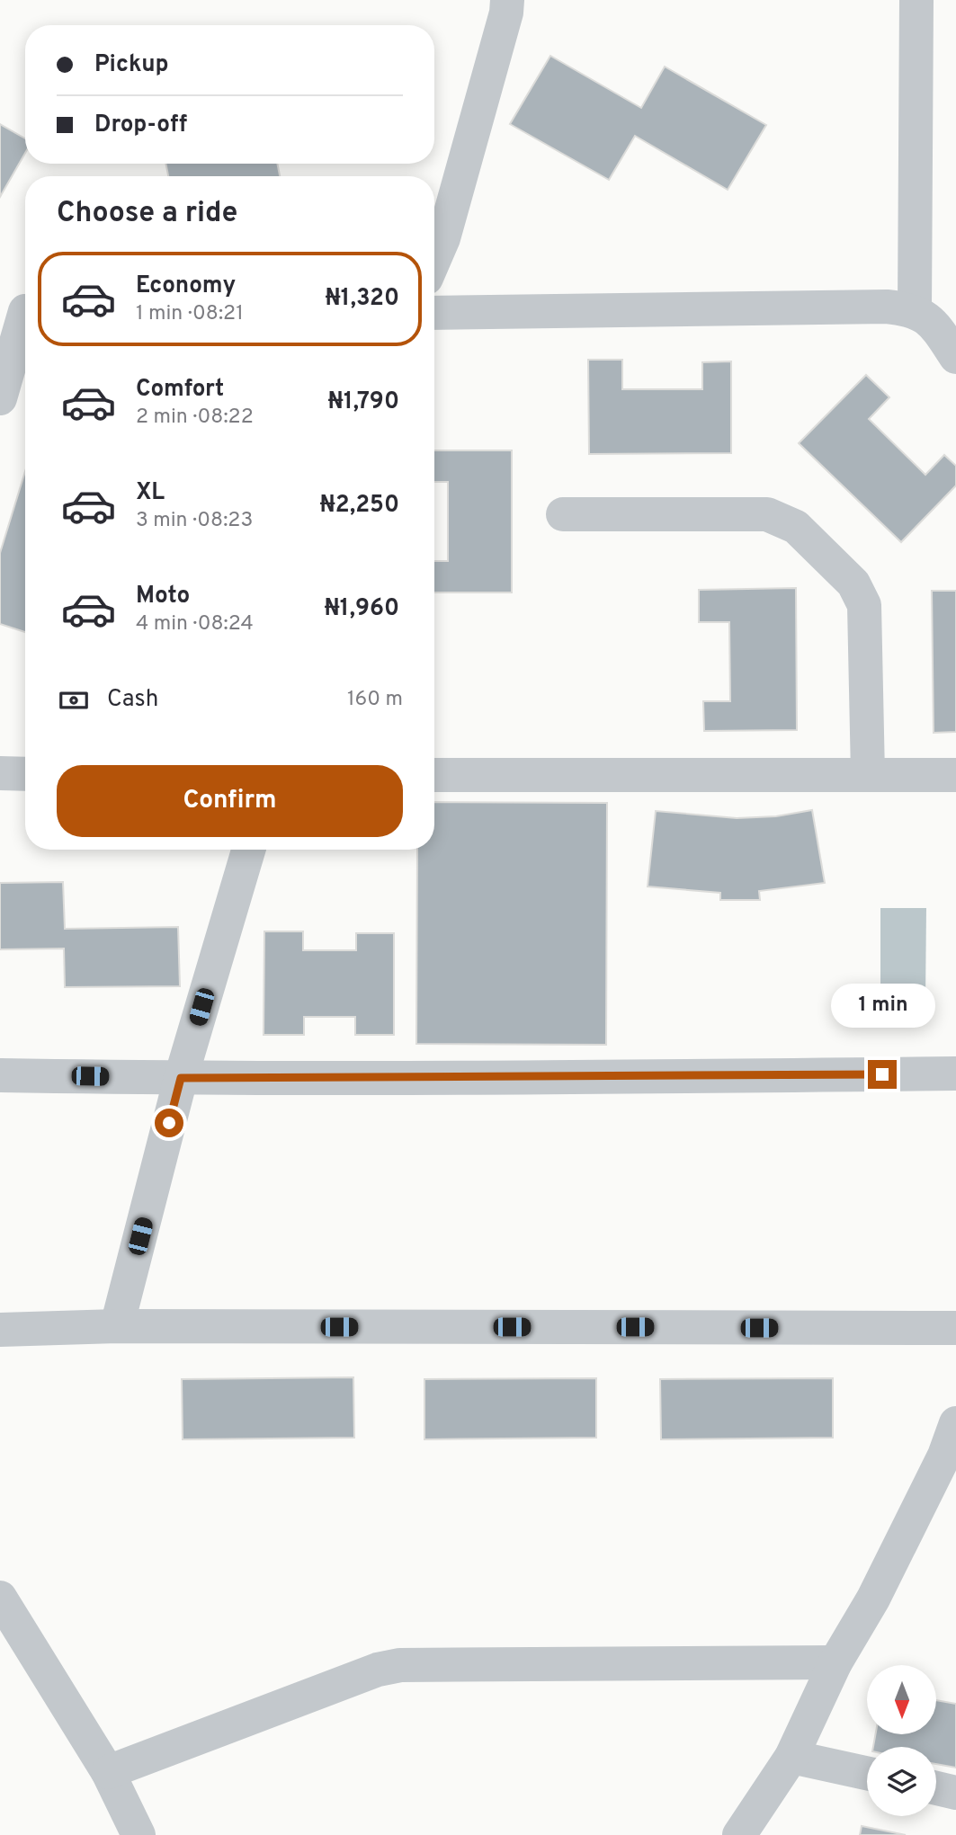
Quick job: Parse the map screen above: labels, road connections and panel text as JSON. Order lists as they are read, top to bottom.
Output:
{
  "north": "bottom",
  "page": {
    "banner": ["Pickup", "Drop-off"],
    "heading": "Choose a ride",
    "list": [
      {
        "name": "Economy",
        "note": "1 min · 08:21",
        "value": "₦1,320"
      },
      {
        "name": "Comfort",
        "note": "2 min · 08:22",
        "value": "₦1,790"
      },
      {
        "name": "XL",
        "note": "3 min · 08:23",
        "value": "₦2,250"
      },
      {
        "name": "Moto",
        "note": "4 min · 08:24",
        "value": "₦1,960"
      }
    ],
    "pay": ["Cash", "160 m"],
    "buttons": "Confirm",
    "bubble": "1 min"
  }
}
